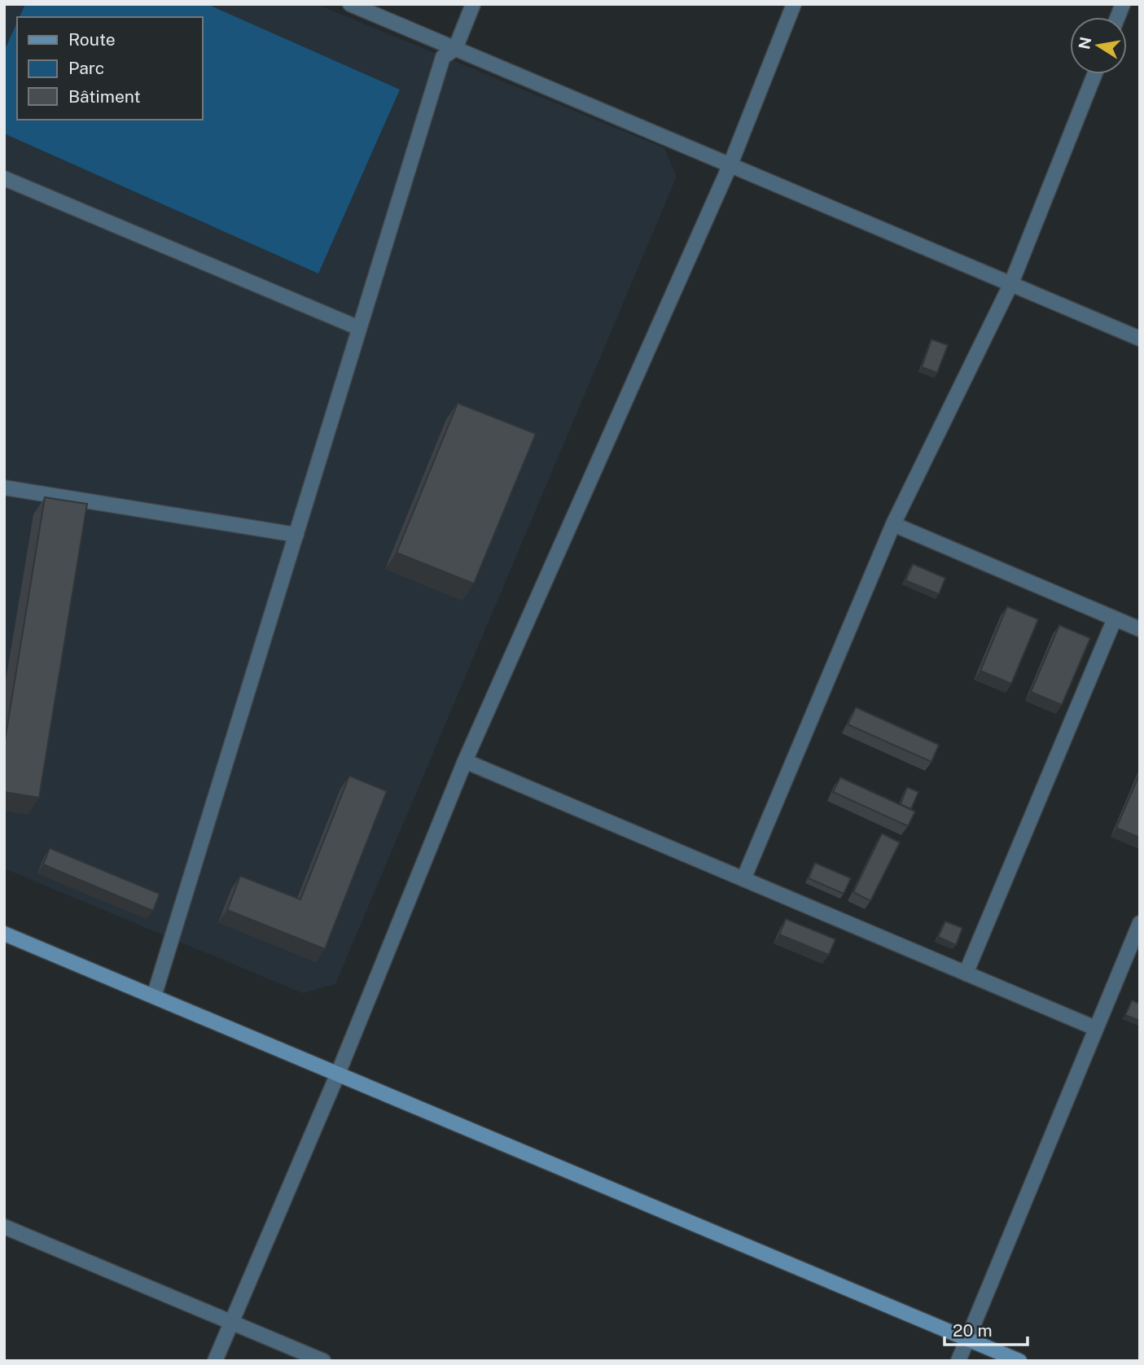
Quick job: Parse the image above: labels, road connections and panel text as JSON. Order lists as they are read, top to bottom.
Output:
{
  "legend": ["Route", "Parc", "Bâtiment"],
  "scale_bar": "20 m",
  "north": "left"
}
